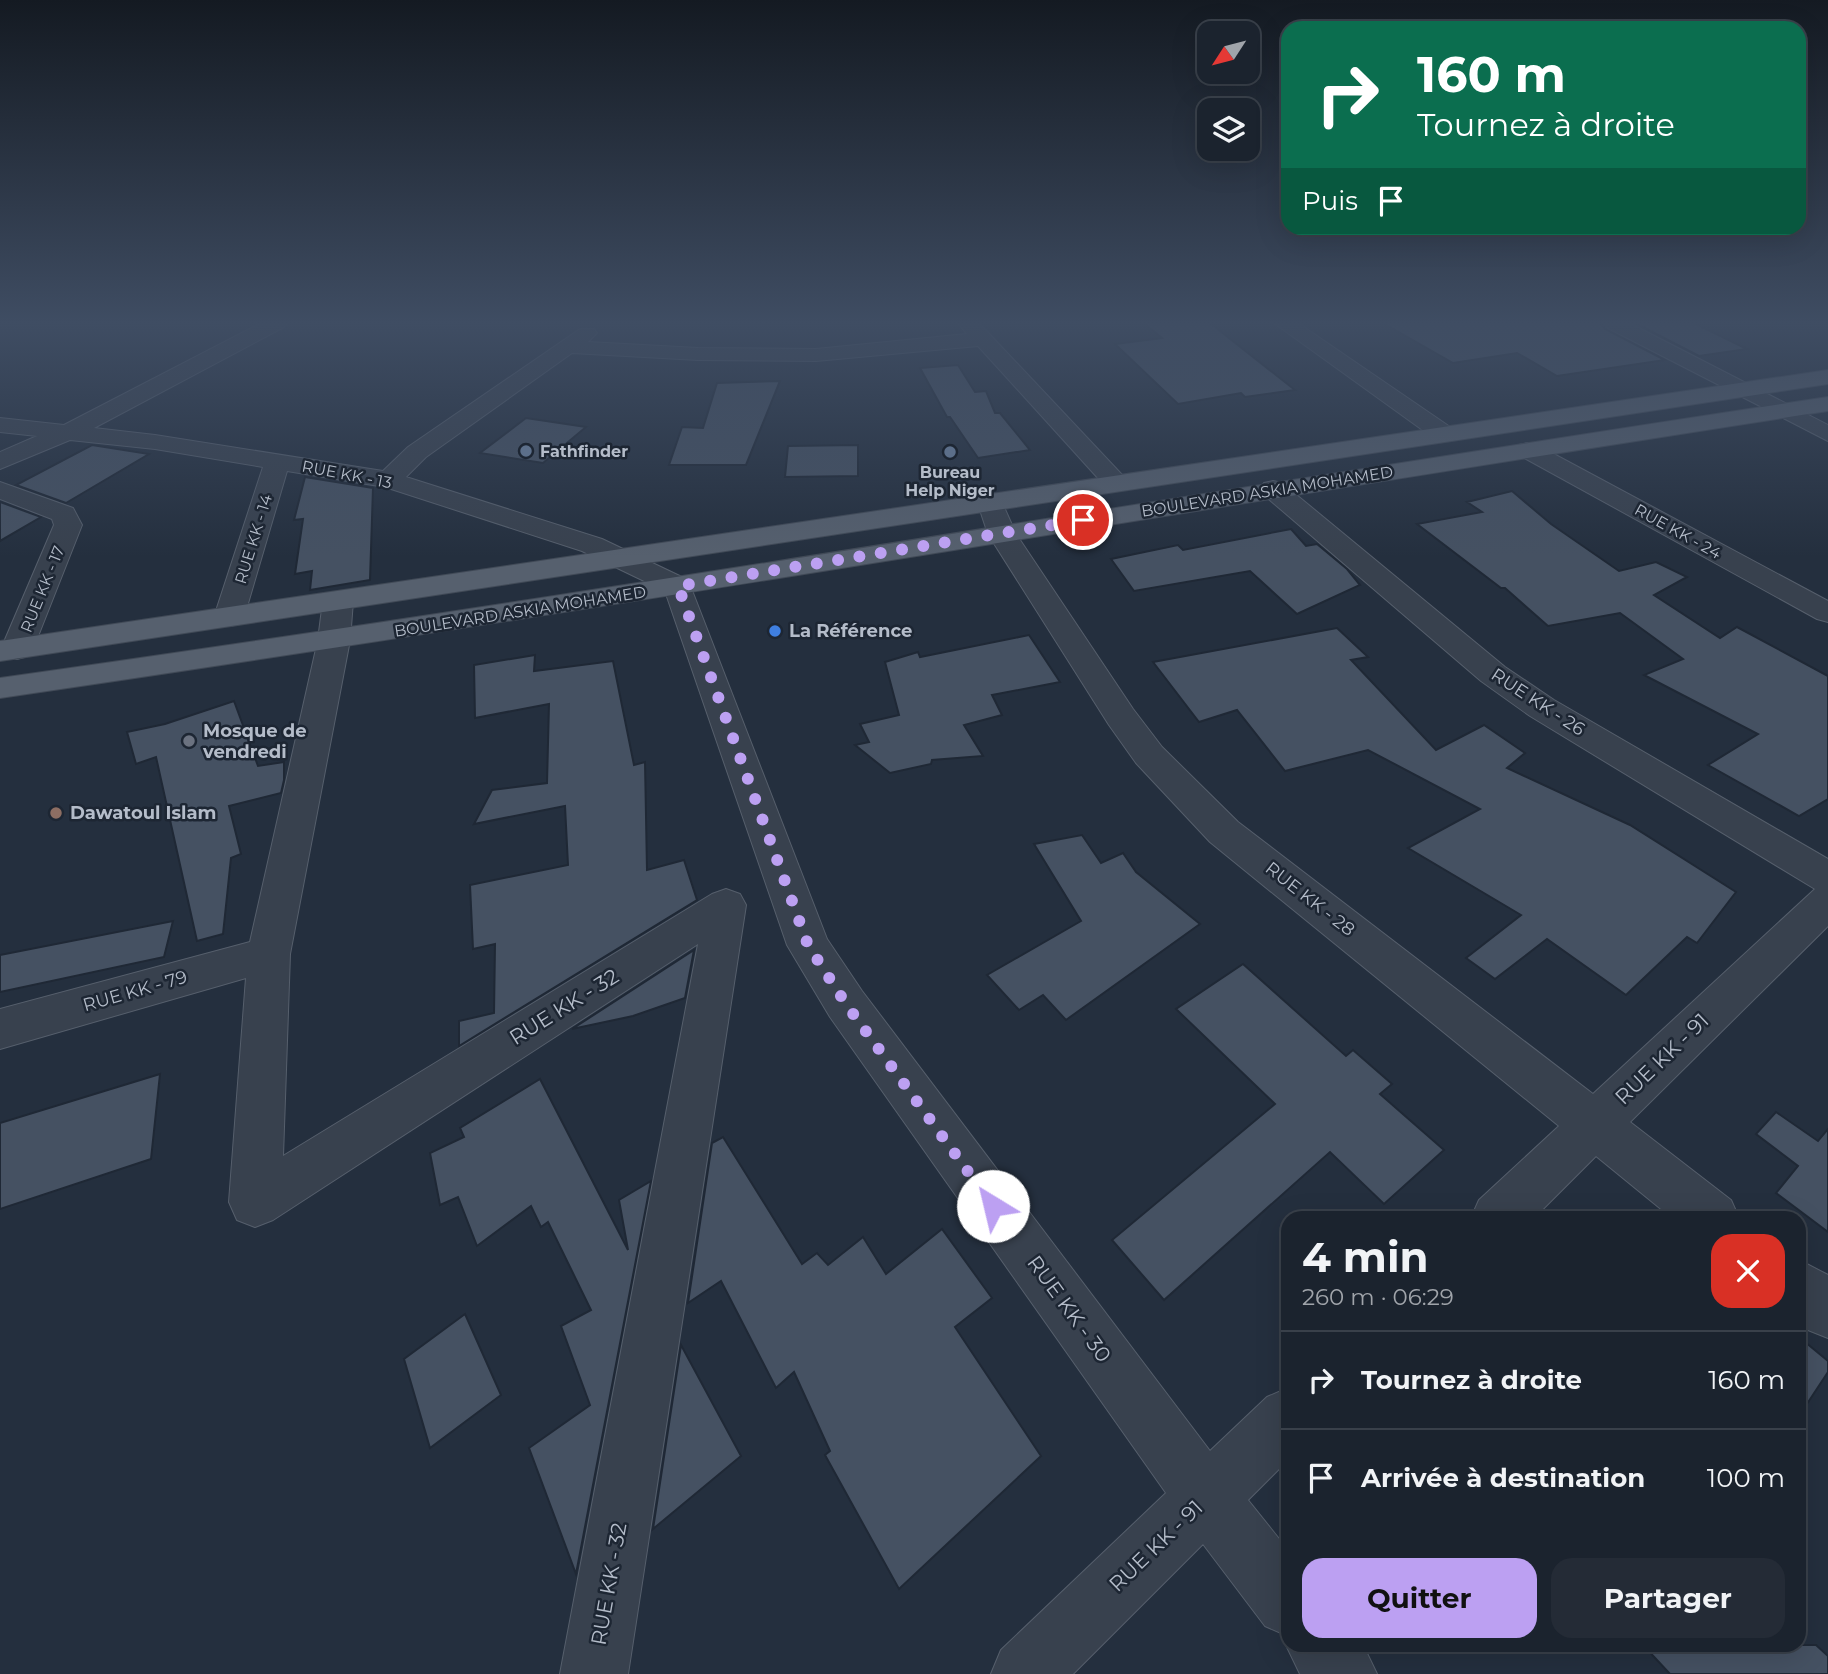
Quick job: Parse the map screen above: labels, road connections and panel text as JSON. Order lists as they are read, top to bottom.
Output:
{
  "streets": {
    "main road": ["BOULEVARD ASKIA MOHAMED"],
    "street": [
      "RUE KK - 13",
      "RUE KK - 24",
      "RUE KK - 14",
      "RUE KK - 17",
      "RUE KK - 26",
      "RUE KK - 28",
      "RUE KK - 79",
      "RUE KK - 32",
      "RUE KK - 91",
      "RUE KK - 30"
    ]
  },
  "crossings": [
    ["RUE KK - 13", "BOULEVARD ASKIA MOHAMED"],
    ["RUE KK - 13", "RUE KK - 14"],
    ["RUE KK - 13", "RUE KK - 30"],
    ["BOULEVARD ASKIA MOHAMED", "RUE KK - 24"],
    ["BOULEVARD ASKIA MOHAMED", "RUE KK - 14"],
    ["BOULEVARD ASKIA MOHAMED", "RUE KK - 17"],
    ["BOULEVARD ASKIA MOHAMED", "RUE KK - 26"],
    ["BOULEVARD ASKIA MOHAMED", "RUE KK - 28"],
    ["BOULEVARD ASKIA MOHAMED", "RUE KK - 32"],
    ["BOULEVARD ASKIA MOHAMED", "RUE KK - 30"],
    ["RUE KK - 28", "RUE KK - 91"],
    ["RUE KK - 79", "RUE KK - 32"],
    ["RUE KK - 91", "RUE KK - 30"]
  ],
  "places": [
    "Fathfinder",
    "Bureau Help Niger",
    "La Référence",
    "Mosque de vendredi",
    "Dawatoul Islam"
  ],
  "north": "bottom left",
  "page": {
    "turn": ["160 m", "Tournez à droite"],
    "then": "Puis",
    "heading": ["4 min", "260 m · 06:29"],
    "list": [
      {
        "name": "Tournez à droite",
        "value": "160 m"
      },
      {
        "name": "Arrivée à destination",
        "value": "100 m"
      }
    ],
    "buttons": ["Quitter", "Partager"]
  }
}
